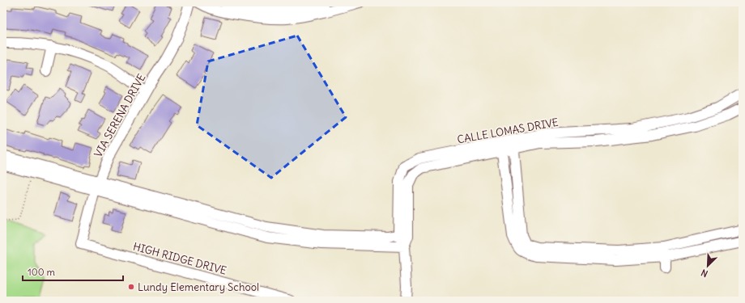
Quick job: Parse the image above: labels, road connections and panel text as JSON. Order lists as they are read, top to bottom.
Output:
{
  "streets": {
    "street": ["VIA SERENA DRIVE", "CALLE LOMAS DRIVE", "HIGH RIDGE DRIVE"]
  },
  "crossings": [
    ["VIA SERENA DRIVE", "HIGH RIDGE DRIVE"]
  ],
  "places": ["Lundy Elementary School"],
  "scale_bar": "100 m",
  "north": "bottom left"
}
